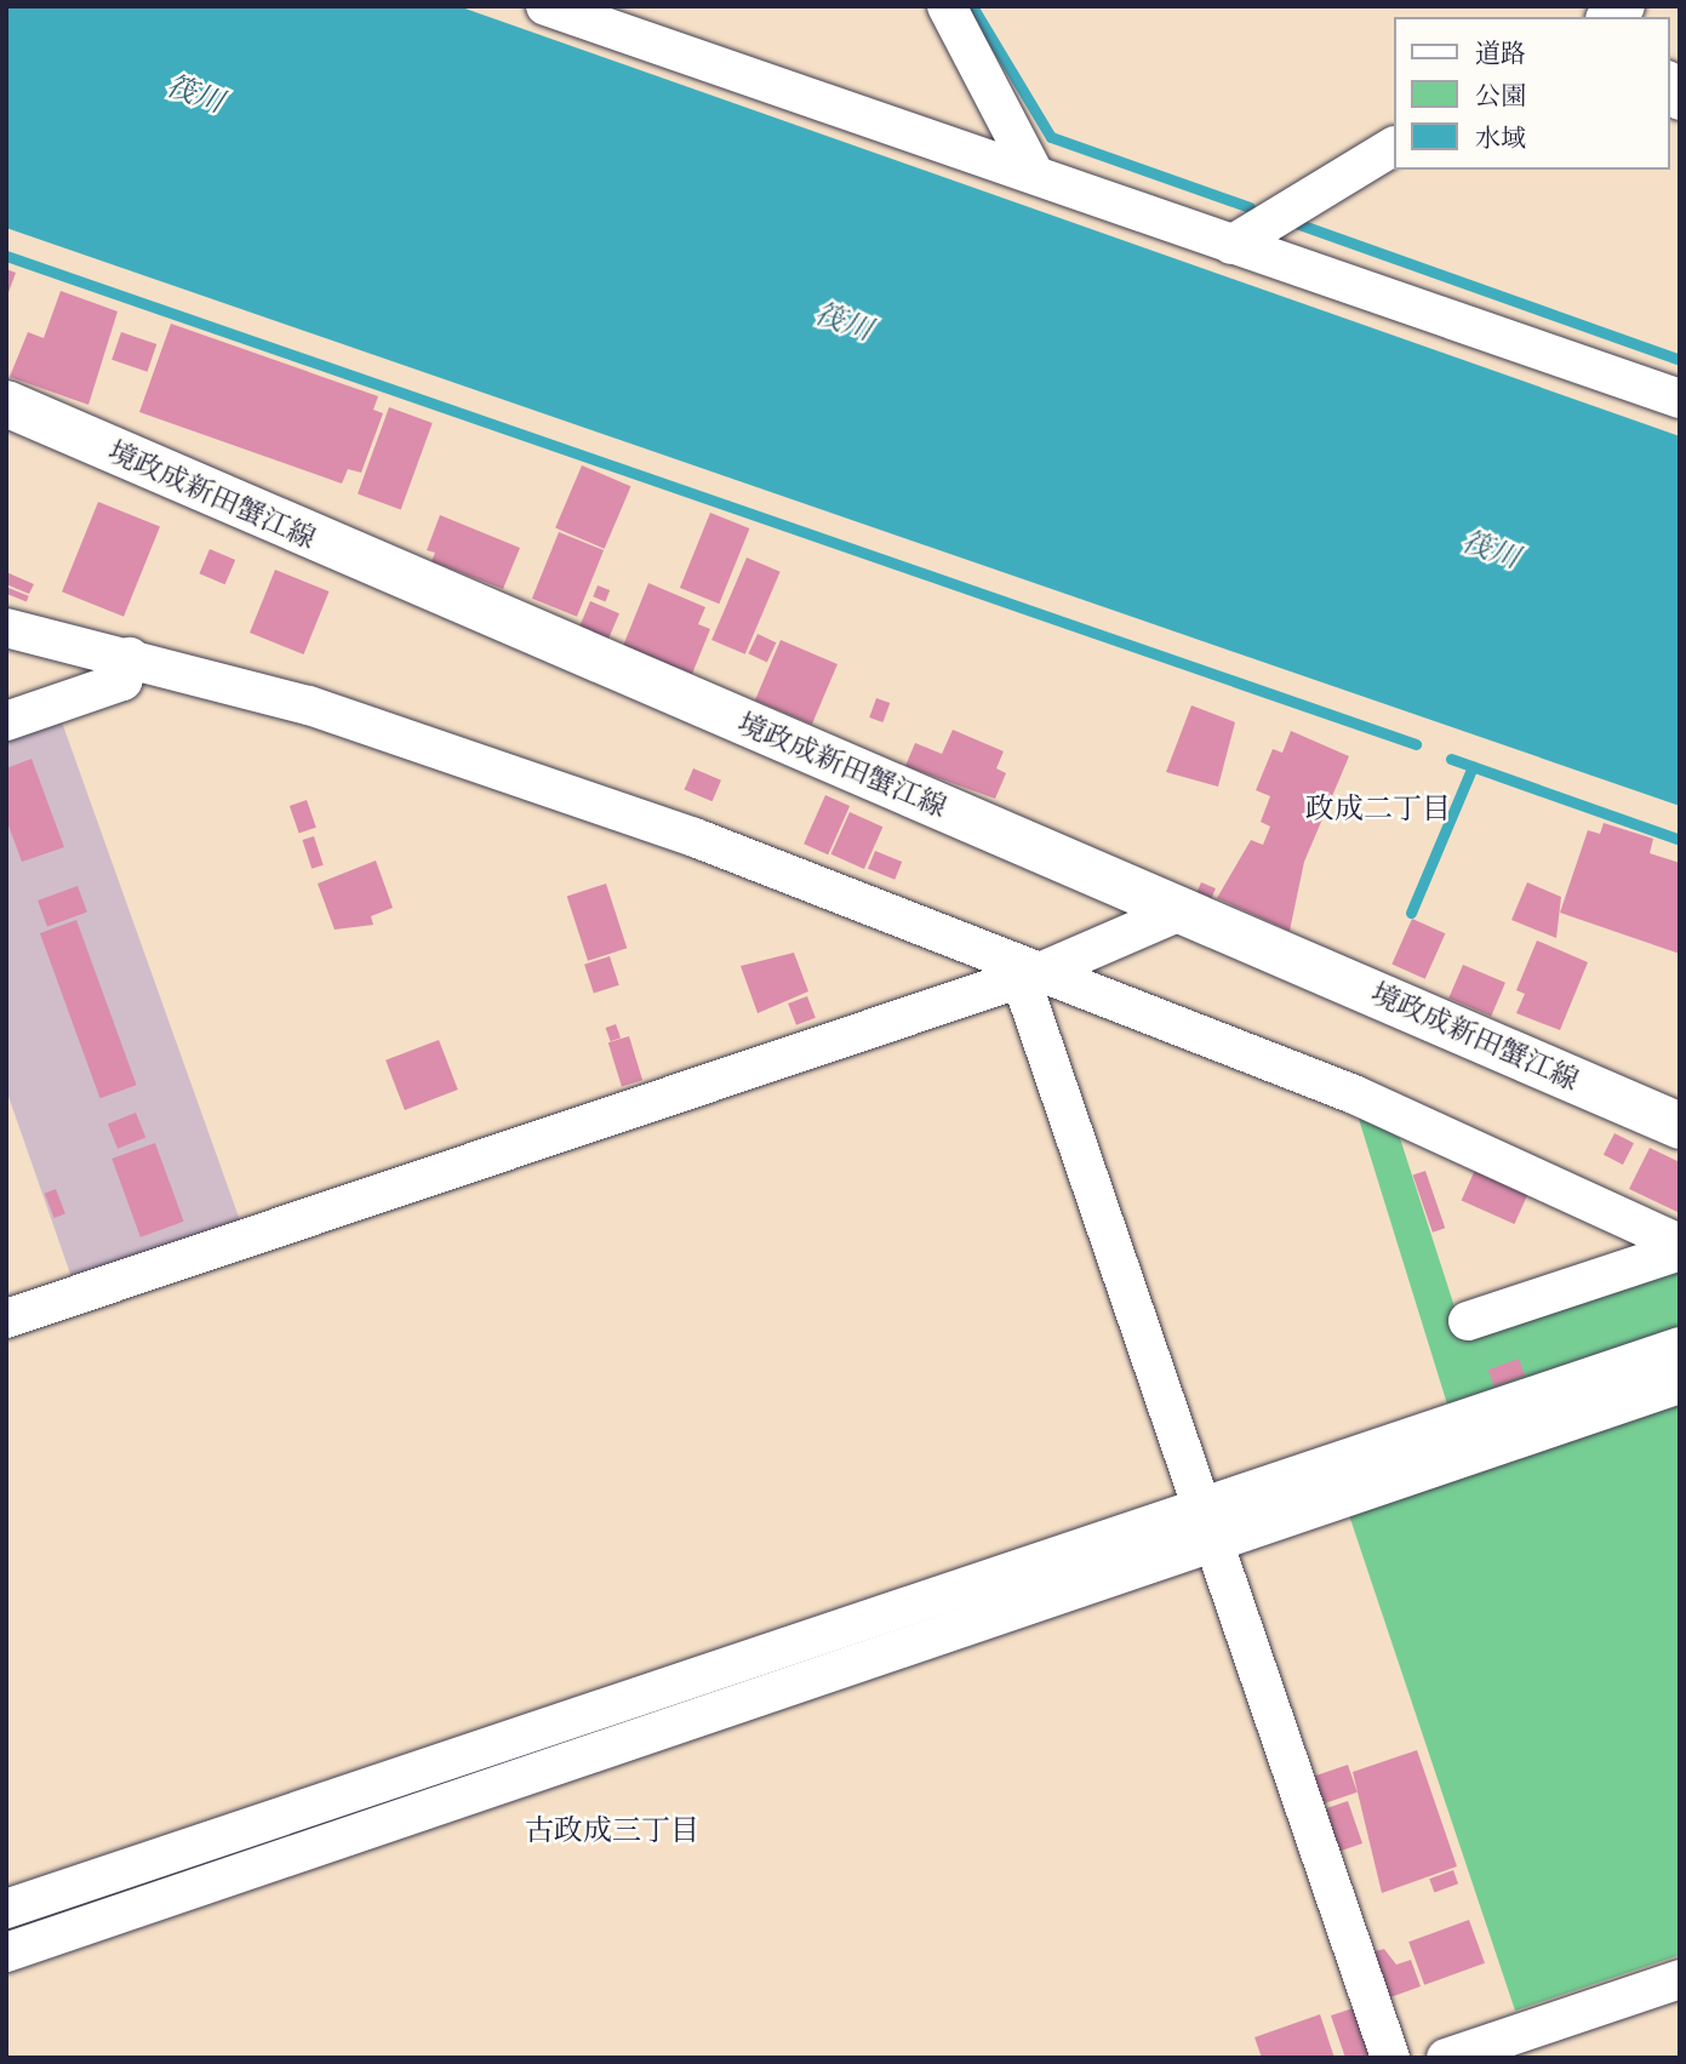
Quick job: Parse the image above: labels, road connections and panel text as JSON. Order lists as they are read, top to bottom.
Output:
{
  "streets": {
    "main road": ["境政成新田蟹江線"]
  },
  "districts": ["政成二丁目", "古政成三丁目"],
  "water": ["筏川"],
  "legend": ["道路", "公園", "水域"]
}
